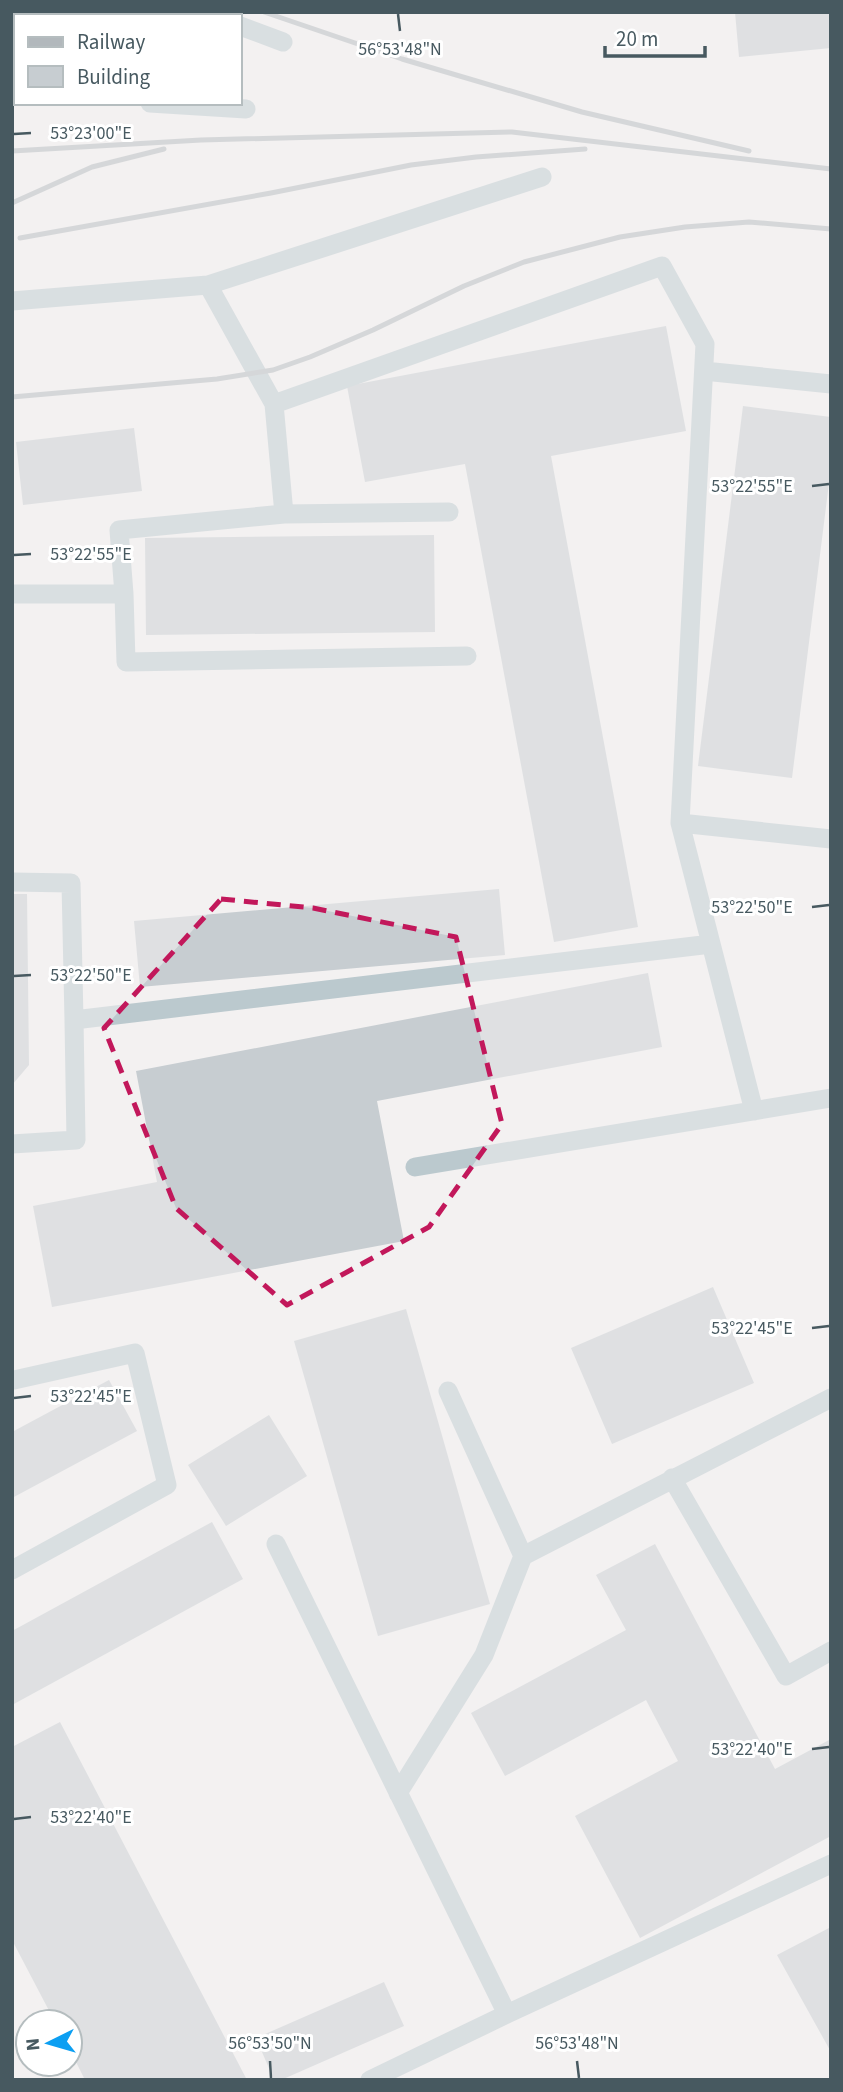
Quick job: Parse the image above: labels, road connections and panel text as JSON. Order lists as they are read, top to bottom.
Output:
{
  "legend": ["Railway", "Building"],
  "scale_bar": "20 m",
  "north": "left",
  "coordinates": [
    "56°53'48\"N",
    "53°23'00\"E",
    "53°22'55\"E",
    "53°22'50\"E",
    "53°22'45\"E",
    "53°22'40\"E",
    "56°53'50\"N"
  ]
}
